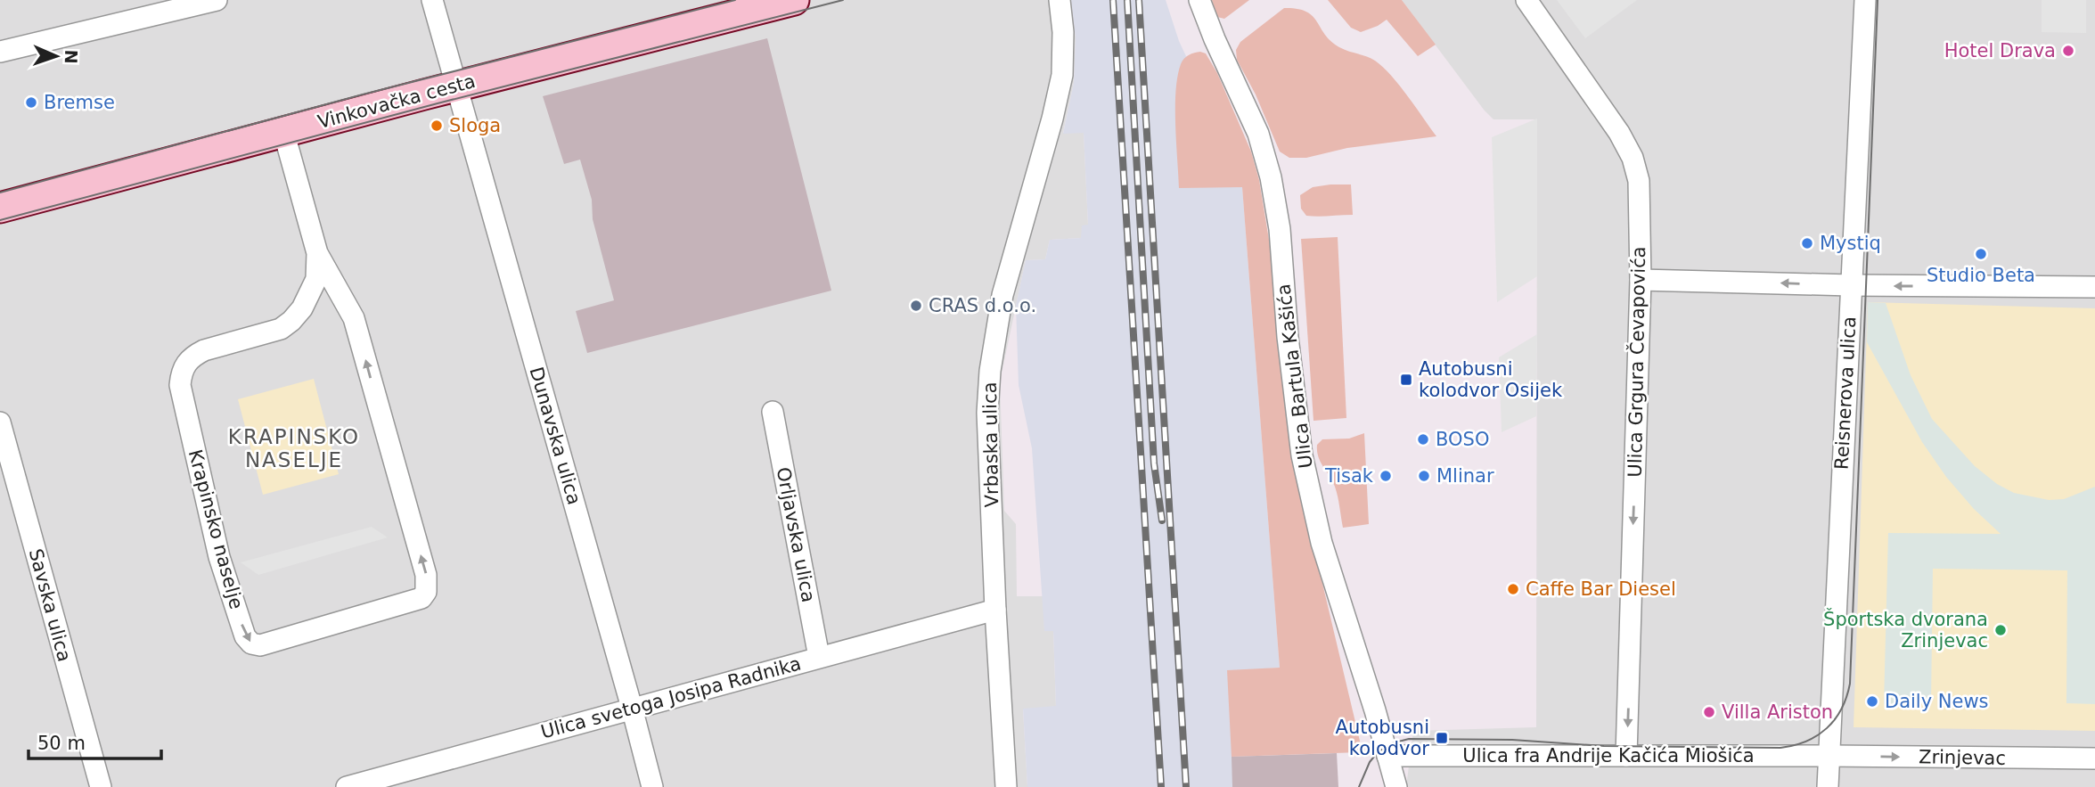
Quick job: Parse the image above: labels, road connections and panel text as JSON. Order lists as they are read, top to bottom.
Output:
{
  "streets": {
    "main road": ["Vinkovačka cesta"],
    "street": [
      "Ulica Grgura Čevapovića",
      "Ulica Bartula Kašića",
      "Reisnerova ulica",
      "Dunavska ulica",
      "Vrbaska ulica",
      "Krapinsko naselje",
      "Orljavska ulica",
      "Savska ulica",
      "Ulica svetoga Josipa Radnika",
      "Ulica fra Andrije Kačića Miošića",
      "Zrinjevac"
    ]
  },
  "crossings": [
    ["Vinkovačka cesta", "Dunavska ulica"],
    ["Vinkovačka cesta", "Krapinsko naselje"],
    ["Ulica Grgura Čevapovića", "Ulica fra Andrije Kačića Miošića"],
    ["Ulica Bartula Kašića", "Ulica fra Andrije Kačića Miošića"],
    ["Reisnerova ulica", "Ulica fra Andrije Kačića Miošića"],
    ["Reisnerova ulica", "Zrinjevac"],
    ["Dunavska ulica", "Ulica svetoga Josipa Radnika"],
    ["Vrbaska ulica", "Ulica svetoga Josipa Radnika"],
    ["Orljavska ulica", "Ulica svetoga Josipa Radnika"],
    ["Ulica fra Andrije Kačića Miošića", "Zrinjevac"]
  ],
  "one_way": ["Ulica Grgura Čevapovića", "Zrinjevac"],
  "districts": ["KRAPINSKO NASELJE"],
  "places": {
    "other": [
      "Hotel Drava",
      "Bremse",
      "Sloga",
      "Mystiq",
      "Studio Beta",
      "CRAS d.o.o.",
      "BOSO",
      "Tisak",
      "Mlinar",
      "Caffe Bar Diesel",
      "Športska dvorana Zrinjevac",
      "Daily News",
      "Villa Ariston"
    ],
    "transit": ["Autobusni kolodvor Osijek", "Autobusni kolodvor"]
  },
  "scale_bar": "50 m",
  "north": "right"
}
